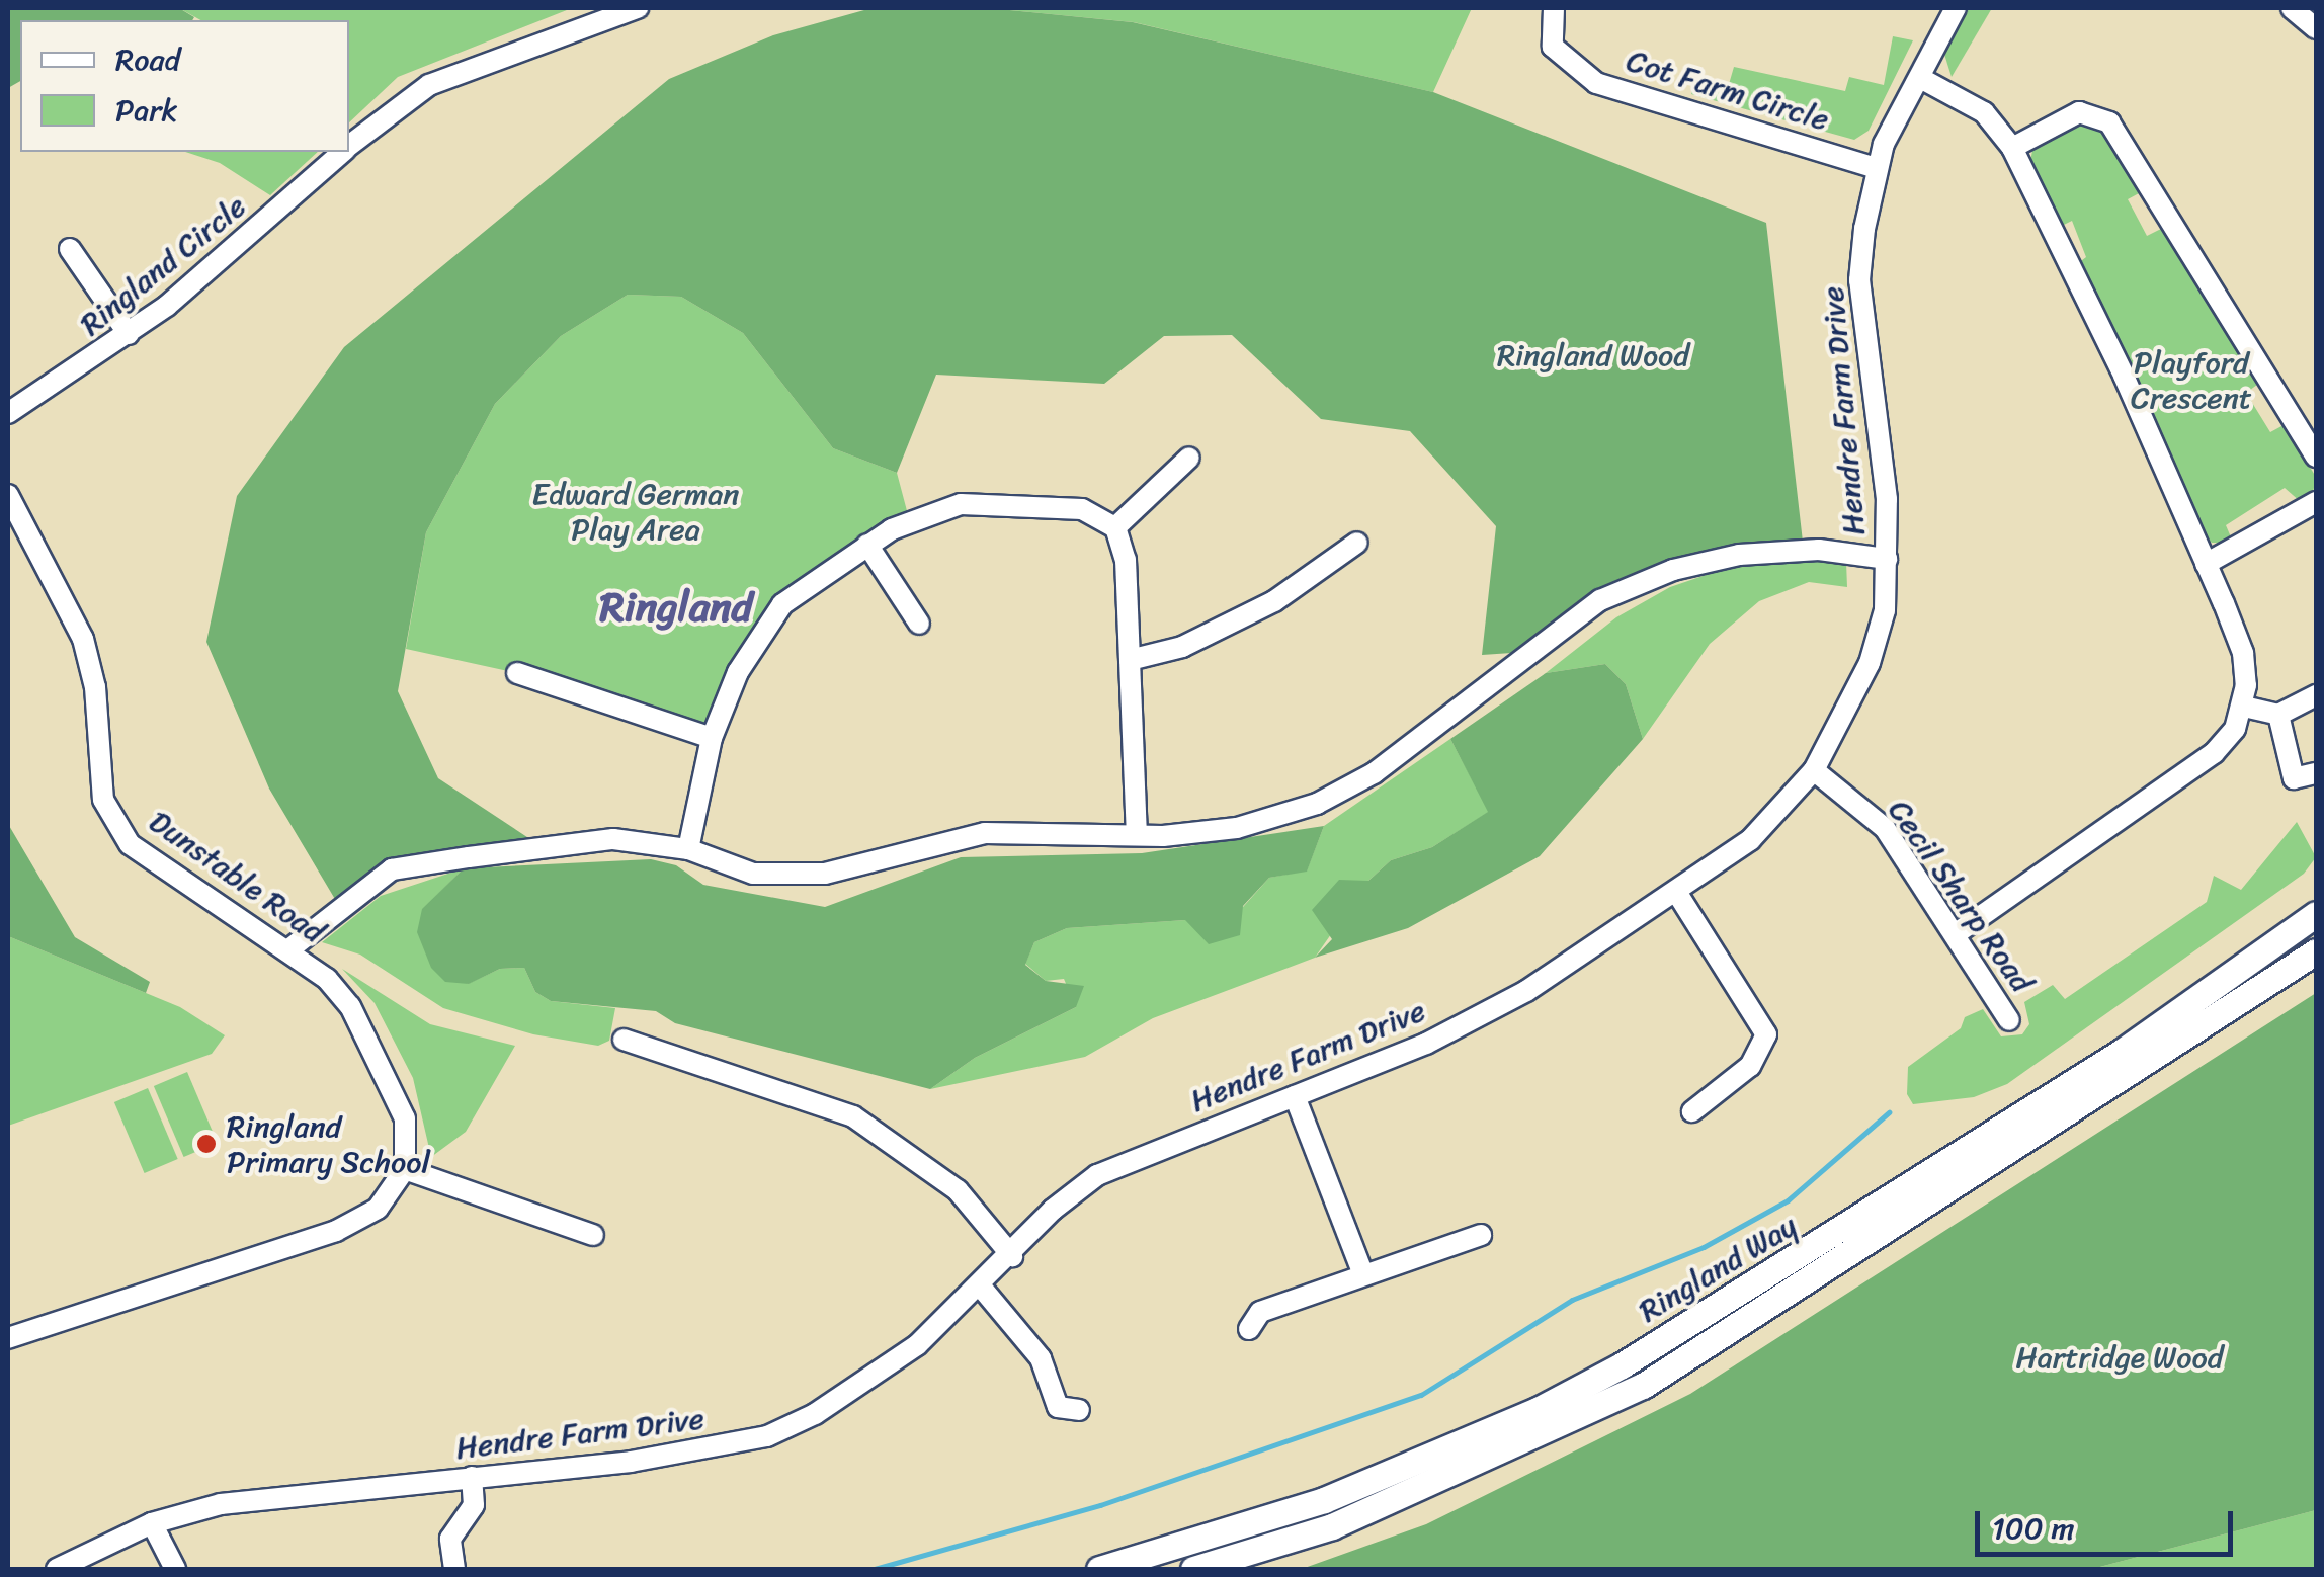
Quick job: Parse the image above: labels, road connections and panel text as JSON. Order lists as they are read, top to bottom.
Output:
{
  "streets": {
    "main road": ["Ringland Way"],
    "street": [
      "Cot Farm Circle",
      "Ringland Circle",
      "Hendre Farm Drive",
      "Dunstable Road",
      "Cecil Sharp Road"
    ]
  },
  "crossings": [
    ["Cot Farm Circle", "Hendre Farm Drive"],
    ["Hendre Farm Drive", "Cecil Sharp Road"]
  ],
  "districts": ["Ringland"],
  "parks": [
    "Ringland Wood",
    "Playford Crescent",
    "Edward German Play Area",
    "Hartridge Wood"
  ],
  "places": ["Ringland Primary School"],
  "legend": ["Road", "Park"],
  "scale_bar": "100 m"
}
